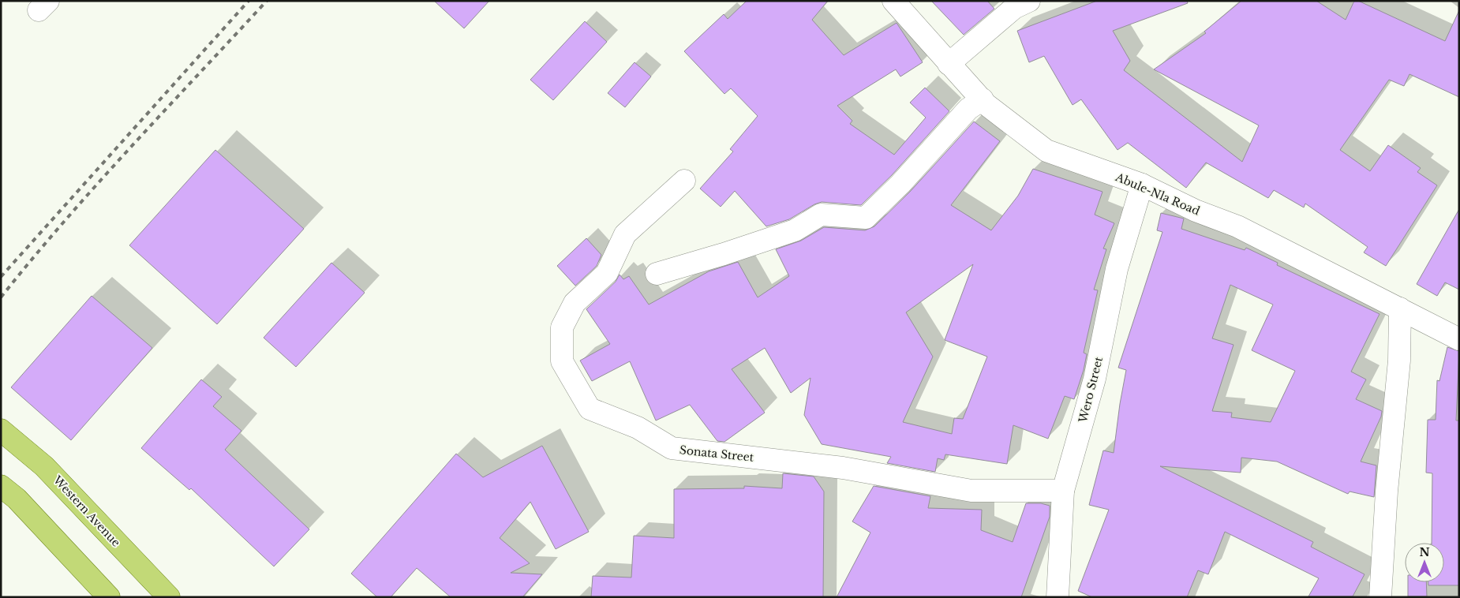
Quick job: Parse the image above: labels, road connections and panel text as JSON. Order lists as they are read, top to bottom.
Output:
{
  "streets": {
    "main road": ["Western Avenue"],
    "street": ["Abule-Nla Road", "Wero Street", "Sonata Street"]
  },
  "crossings": [
    ["Abule-Nla Road", "Wero Street"],
    ["Wero Street", "Sonata Street"]
  ],
  "north": "top"
}
